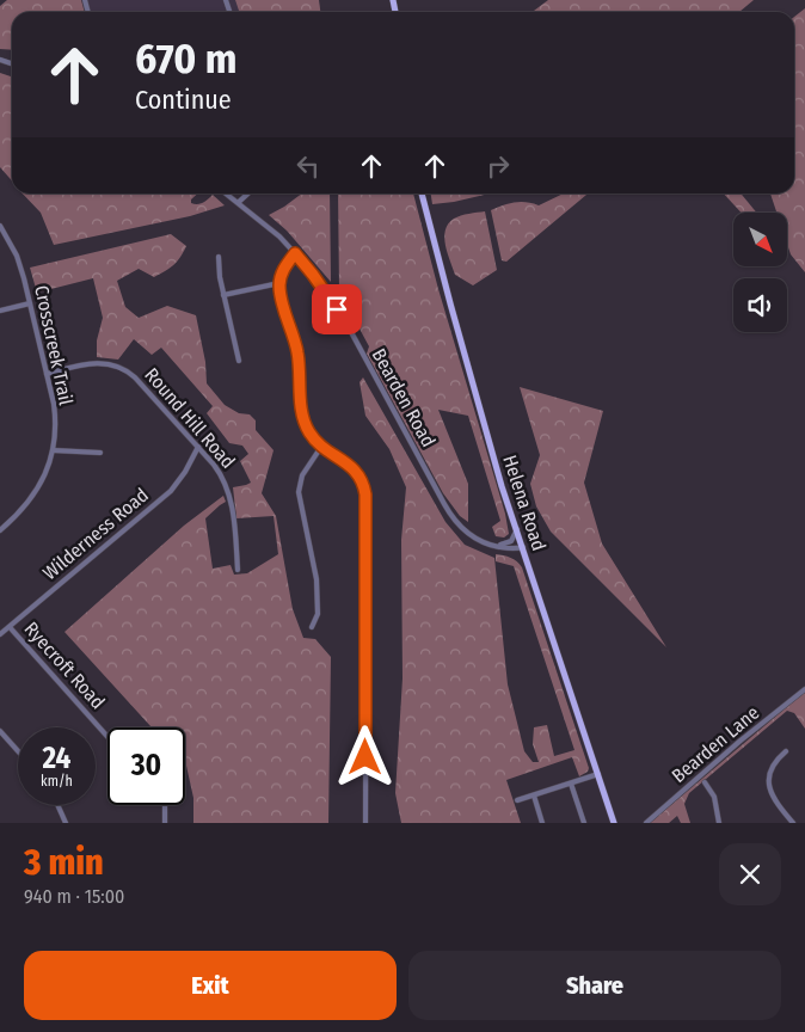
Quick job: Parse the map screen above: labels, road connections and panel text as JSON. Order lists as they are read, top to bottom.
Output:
{
  "streets": {
    "main road": ["Helena Road"],
    "street": [
      "Crosscreek Trail",
      "Bearden Road",
      "Round Hill Road",
      "Wilderness Road",
      "Ryecroft Road",
      "Bearden Lane"
    ]
  },
  "crossings": [
    ["Crosscreek Trail", "Round Hill Road"],
    ["Bearden Road", "Helena Road"],
    ["Round Hill Road", "Wilderness Road"],
    ["Wilderness Road", "Ryecroft Road"]
  ],
  "north": "bottom right",
  "page": {
    "turn": ["670 m", "Continue"],
    "speed": "24 km/h",
    "limit": "30",
    "heading": ["3 min", "940 m · 15:00"],
    "buttons": ["Exit", "Share"]
  }
}
